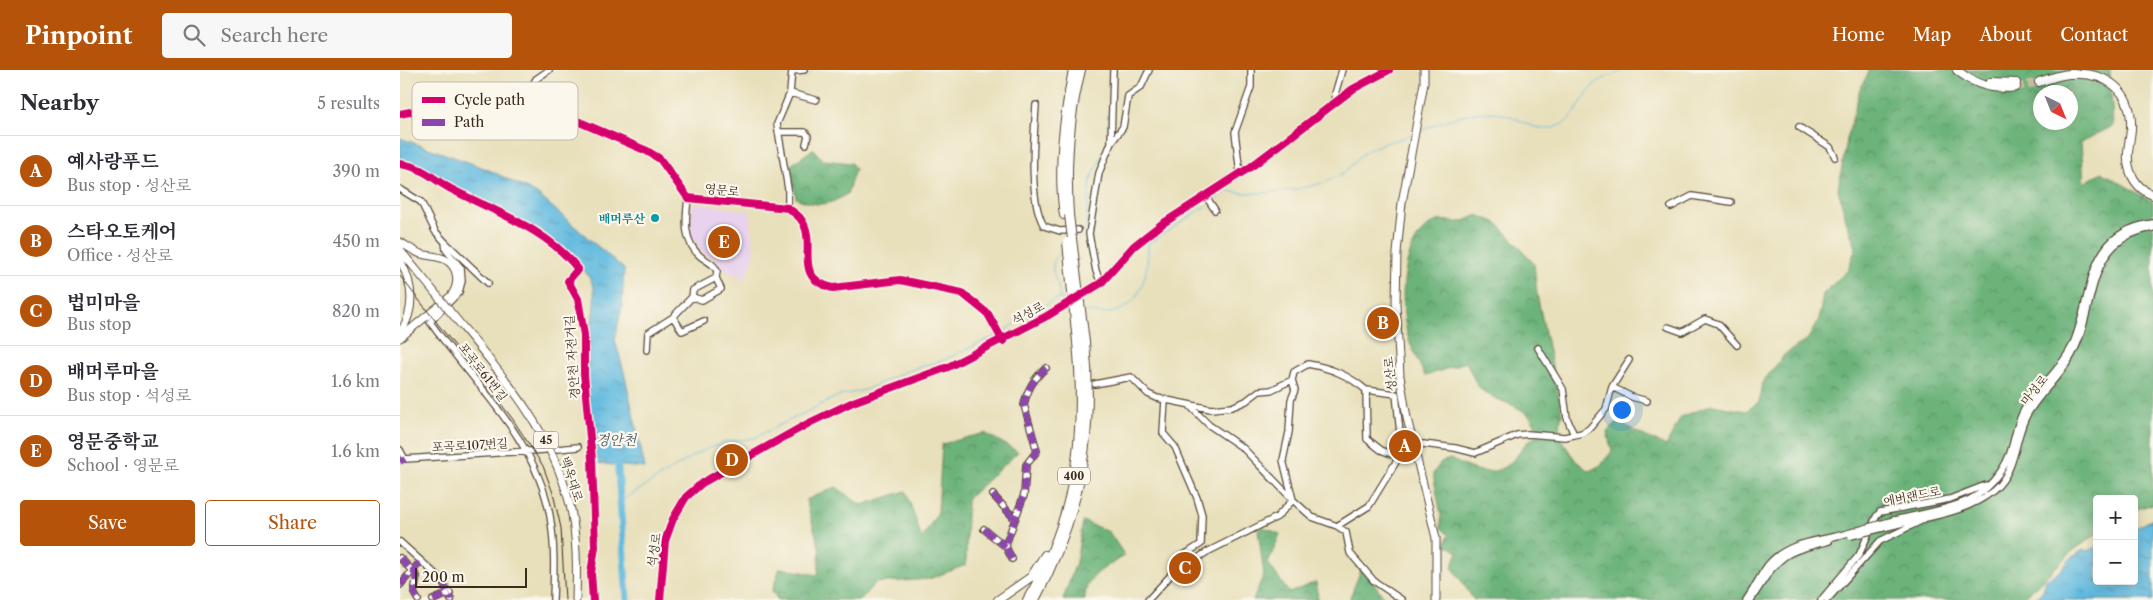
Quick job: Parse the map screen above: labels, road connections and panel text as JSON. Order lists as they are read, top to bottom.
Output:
{
  "streets": {
    "highway": ["400"],
    "main road": ["성산로", "45", "백옥대로"],
    "street": [
      "영문로",
      "석성로",
      "포곡로61번길",
      "마성로",
      "포곡로107번길",
      "에버랜드로"
    ],
    "cycle path": ["경안천 자전거길"]
  },
  "crossings": [
    ["포곡로61번길", "포곡로107번길"],
    ["마성로", "에버랜드로"]
  ],
  "water": ["경안천"],
  "places": ["배머루산"],
  "legend": ["Cycle path", "Path"],
  "scale_bar": "200 m",
  "north": "bottom right",
  "page": {
    "header": "Pinpoint",
    "search": "Search here",
    "nav": [
      "Home",
      "Map",
      "About",
      "Contact"
    ],
    "heading": ["Nearby", "5 results"],
    "list": [
      {
        "mark": "A",
        "name": "예사랑푸드",
        "note": "Bus stop · 성산로",
        "value": "390 m"
      },
      {
        "mark": "B",
        "name": "스타오토케어",
        "note": "Office · 성산로",
        "value": "450 m"
      },
      {
        "mark": "C",
        "name": "법미마을",
        "note": "Bus stop",
        "value": "820 m"
      },
      {
        "mark": "D",
        "name": "배머루마을",
        "note": "Bus stop · 석성로",
        "value": "1.6 km"
      },
      {
        "mark": "E",
        "name": "영문중학교",
        "note": "School · 영문로",
        "value": "1.6 km"
      }
    ],
    "pins": [
      "E",
      "B",
      "A",
      "D",
      "C"
    ],
    "buttons": ["Save", "Share"],
    "map_buttons": ["+", "−"],
    "scale": "200 m"
  }
}
